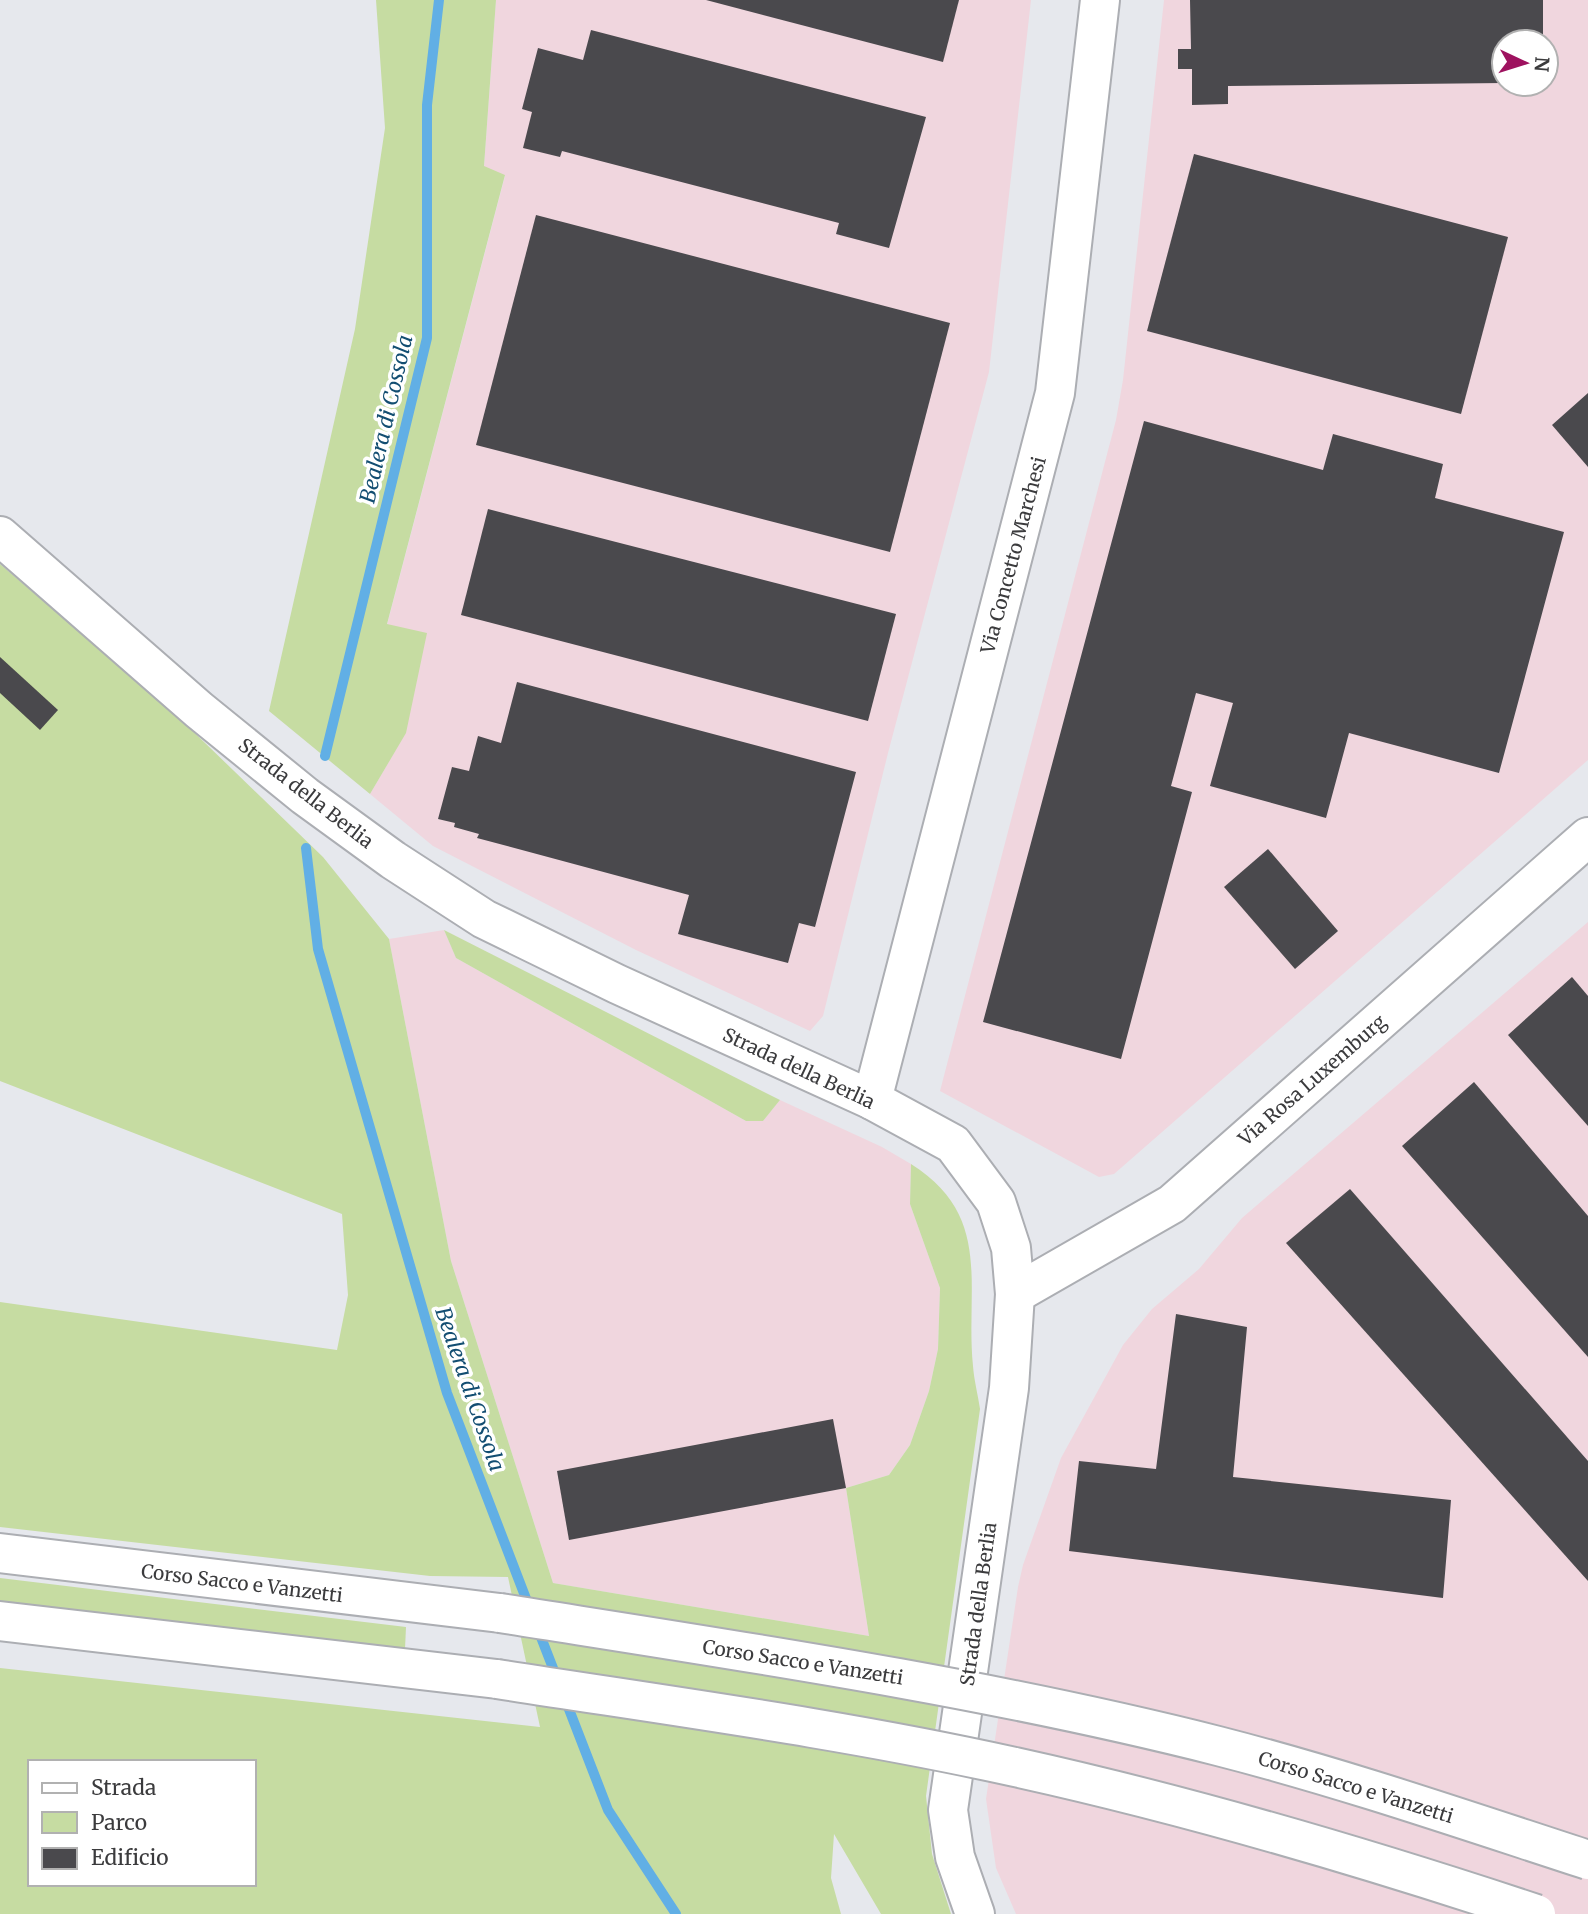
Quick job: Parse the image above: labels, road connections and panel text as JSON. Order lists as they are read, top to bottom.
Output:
{
  "streets": {
    "street": [
      "Via Concetto Marchesi",
      "Strada della Berlia",
      "Via Rosa Luxemburg",
      "Corso Sacco e Vanzetti"
    ]
  },
  "crossings": [
    ["Via Concetto Marchesi", "Strada della Berlia"],
    ["Strada della Berlia", "Via Rosa Luxemburg"]
  ],
  "water": ["Bealera di Cossola"],
  "legend": ["Strada", "Parco", "Edificio"],
  "north": "right"
}
